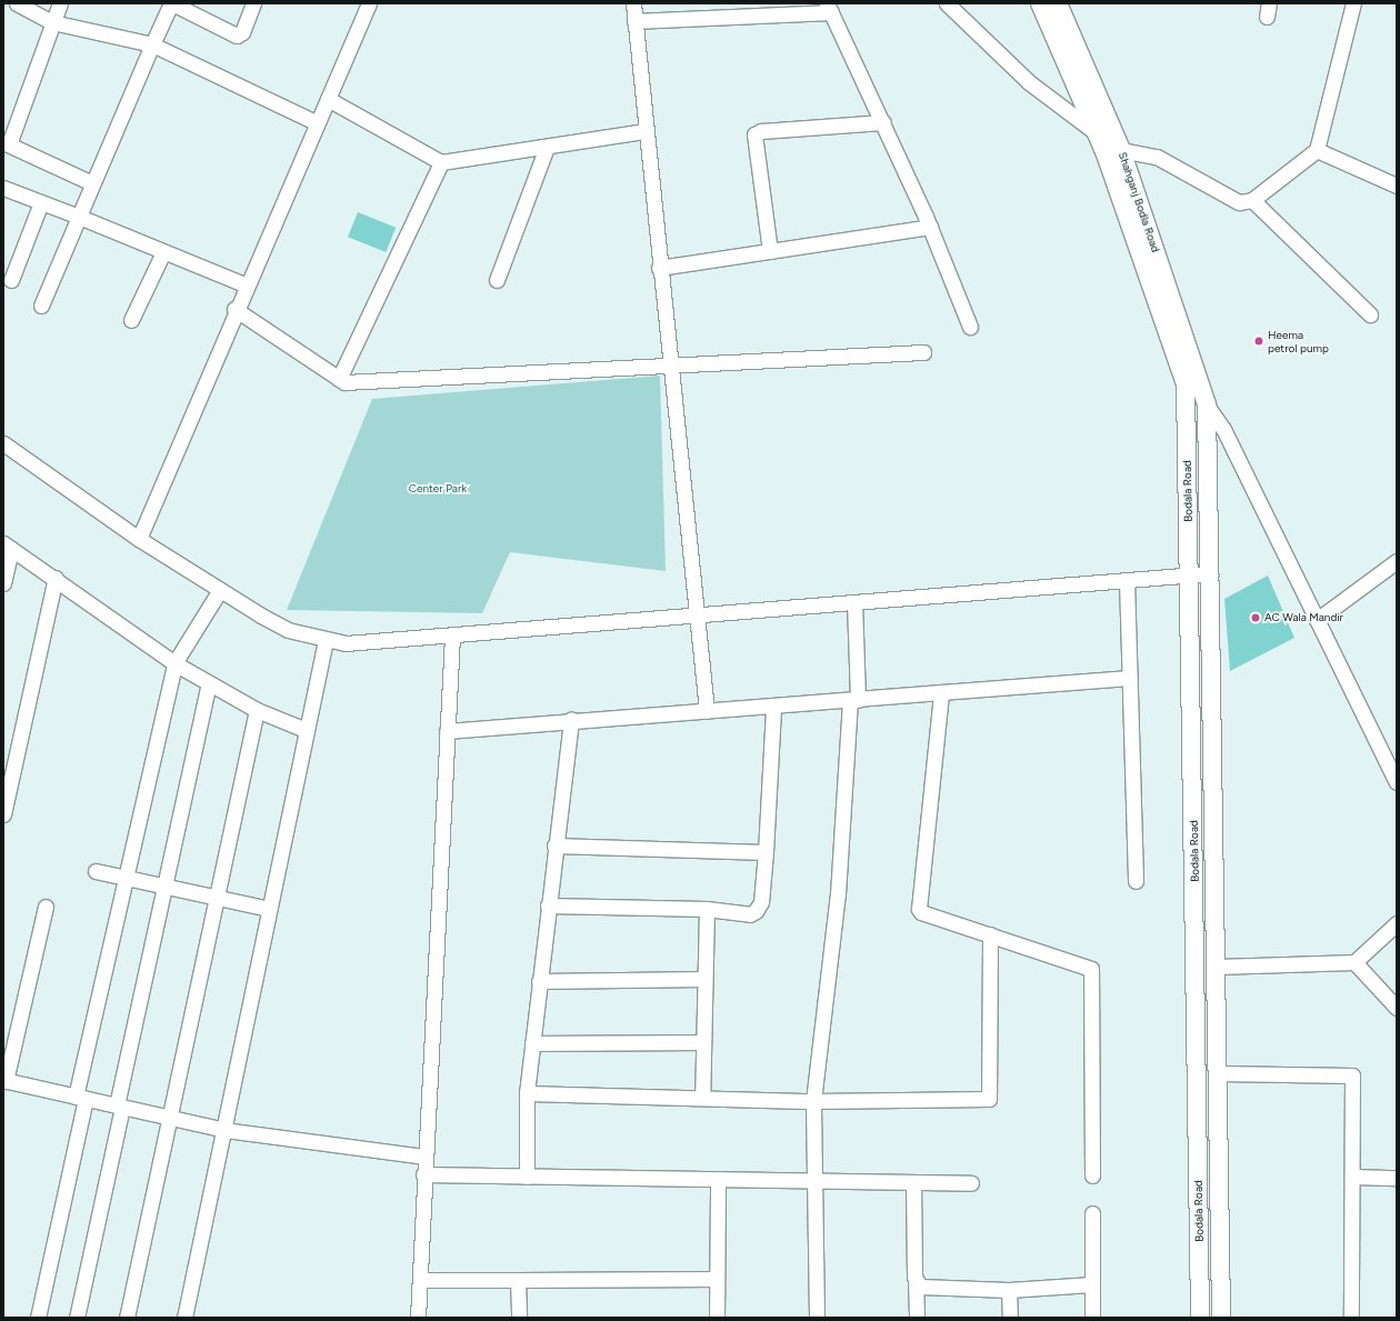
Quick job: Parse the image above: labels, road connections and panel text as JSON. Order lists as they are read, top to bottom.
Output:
{
  "streets": {
    "main road": ["Shahganj Bodla Road", "Bodala Road"]
  },
  "crossings": [
    ["Shahganj Bodla Road", "Bodala Road"]
  ],
  "parks": ["Center Park"],
  "places": ["Heema petrol pump", "AC Wala Mandir"]
}
